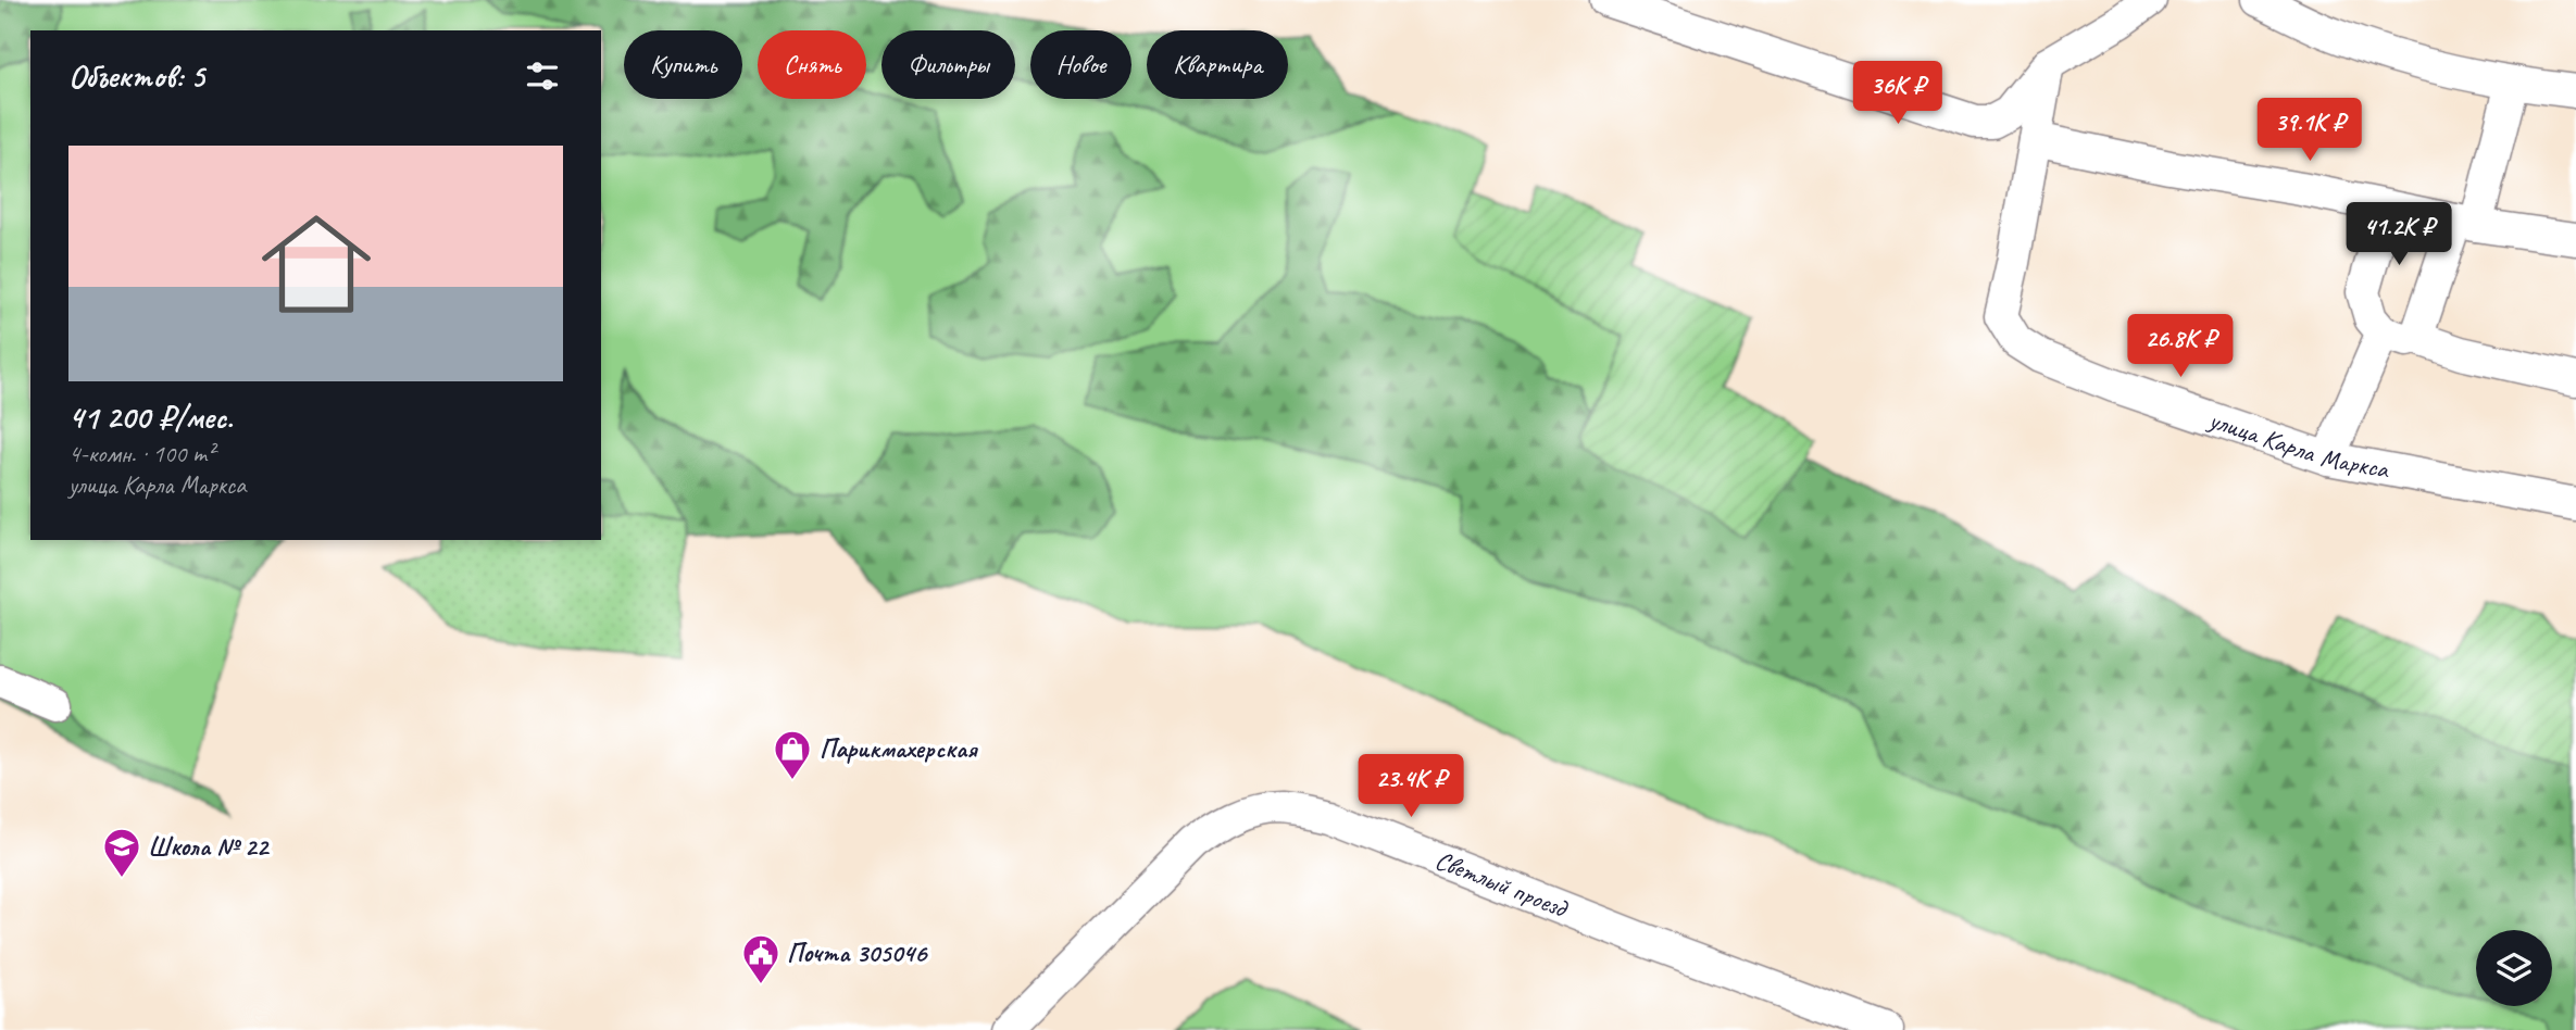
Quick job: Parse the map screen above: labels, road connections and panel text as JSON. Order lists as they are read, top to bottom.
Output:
{
  "streets": {
    "street": ["улица Карла Маркса", "Светлый проезд"]
  },
  "places": {
    "shop": ["Парикмахерская"],
    "school or university": ["Школа № 22"],
    "public building": ["Почта 305046"]
  },
  "page": {
    "chip": [
      "Купить",
      "Снять",
      "Фильтры",
      "Новое",
      "Квартира"
    ],
    "heading": "Объектов: 5",
    "price": [
      "36K ₽",
      "39.1K ₽",
      "41.2K ₽",
      "26.8K ₽",
      "23.4K ₽"
    ],
    "list": [
      {
        "name": "41 200 ₽/мес.",
        "note": "4-комн. · 100 m² · улица Карла Маркса"
      }
    ]
  }
}
